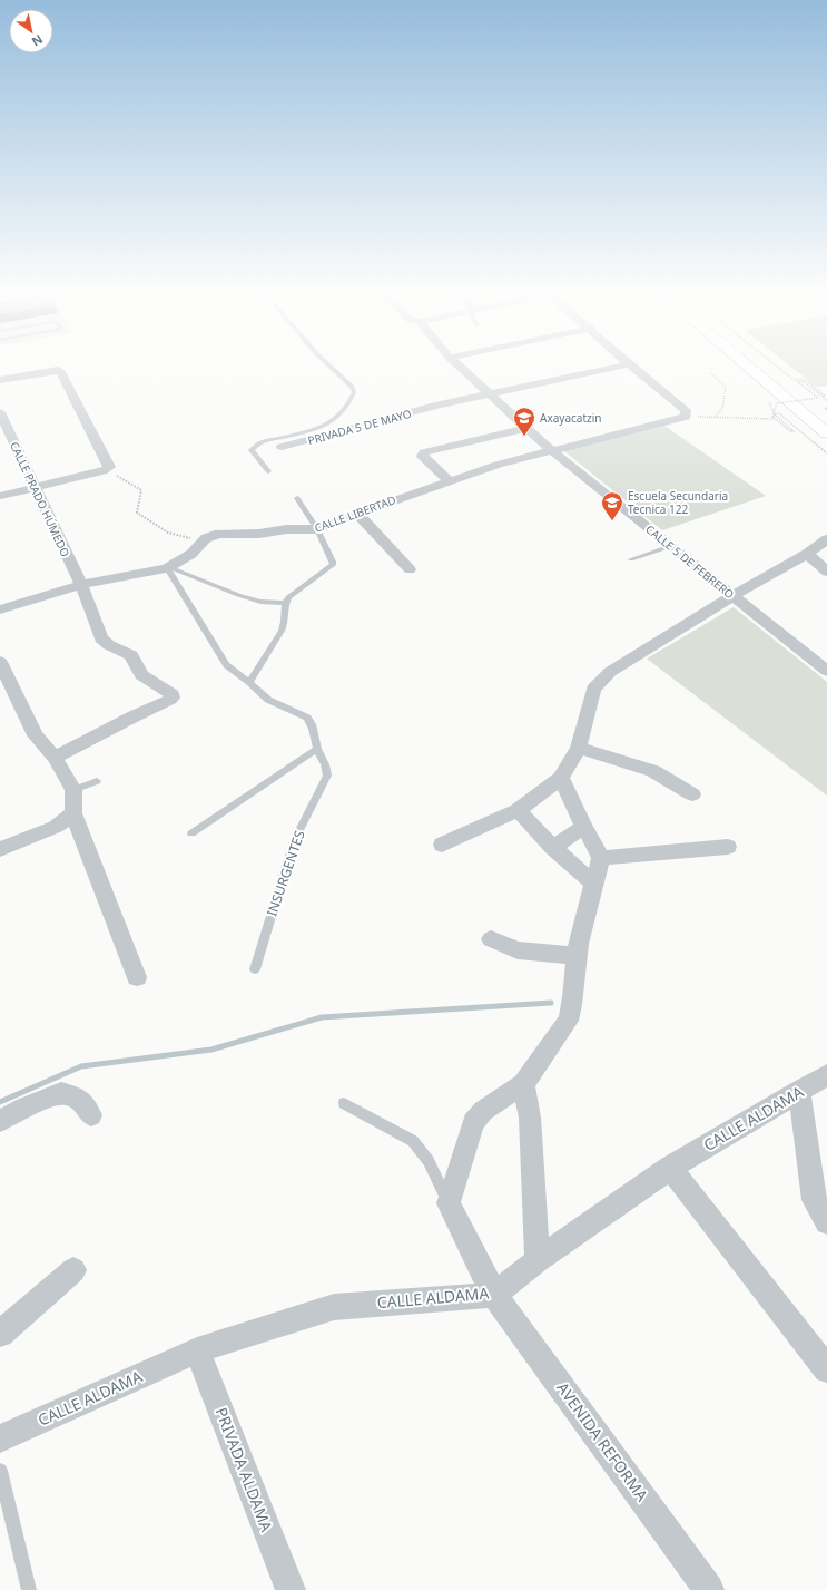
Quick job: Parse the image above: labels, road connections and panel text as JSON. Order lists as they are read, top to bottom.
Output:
{
  "streets": {
    "street": [
      "PRIVADA 5 DE MAYO",
      "CALLE PRADO HÚMEDO",
      "CALLE LIBERTAD",
      "CALLE 5 DE FEBRERO",
      "CALLE ALDAMA",
      "AVENIDA REFORMA",
      "PRIVADA ALDAMA"
    ],
    "lane": ["INSURGENTES"]
  },
  "crossings": [
    ["PRIVADA 5 DE MAYO", "CALLE 5 DE FEBRERO"],
    ["CALLE LIBERTAD", "CALLE 5 DE FEBRERO"],
    ["CALLE LIBERTAD", "INSURGENTES"],
    ["CALLE ALDAMA", "AVENIDA REFORMA"],
    ["CALLE ALDAMA", "PRIVADA ALDAMA"]
  ],
  "places": {
    "school or university": ["Axayacatzin", "Escuela Secundaria Tecnica 122"]
  },
  "north": "bottom right"
}
